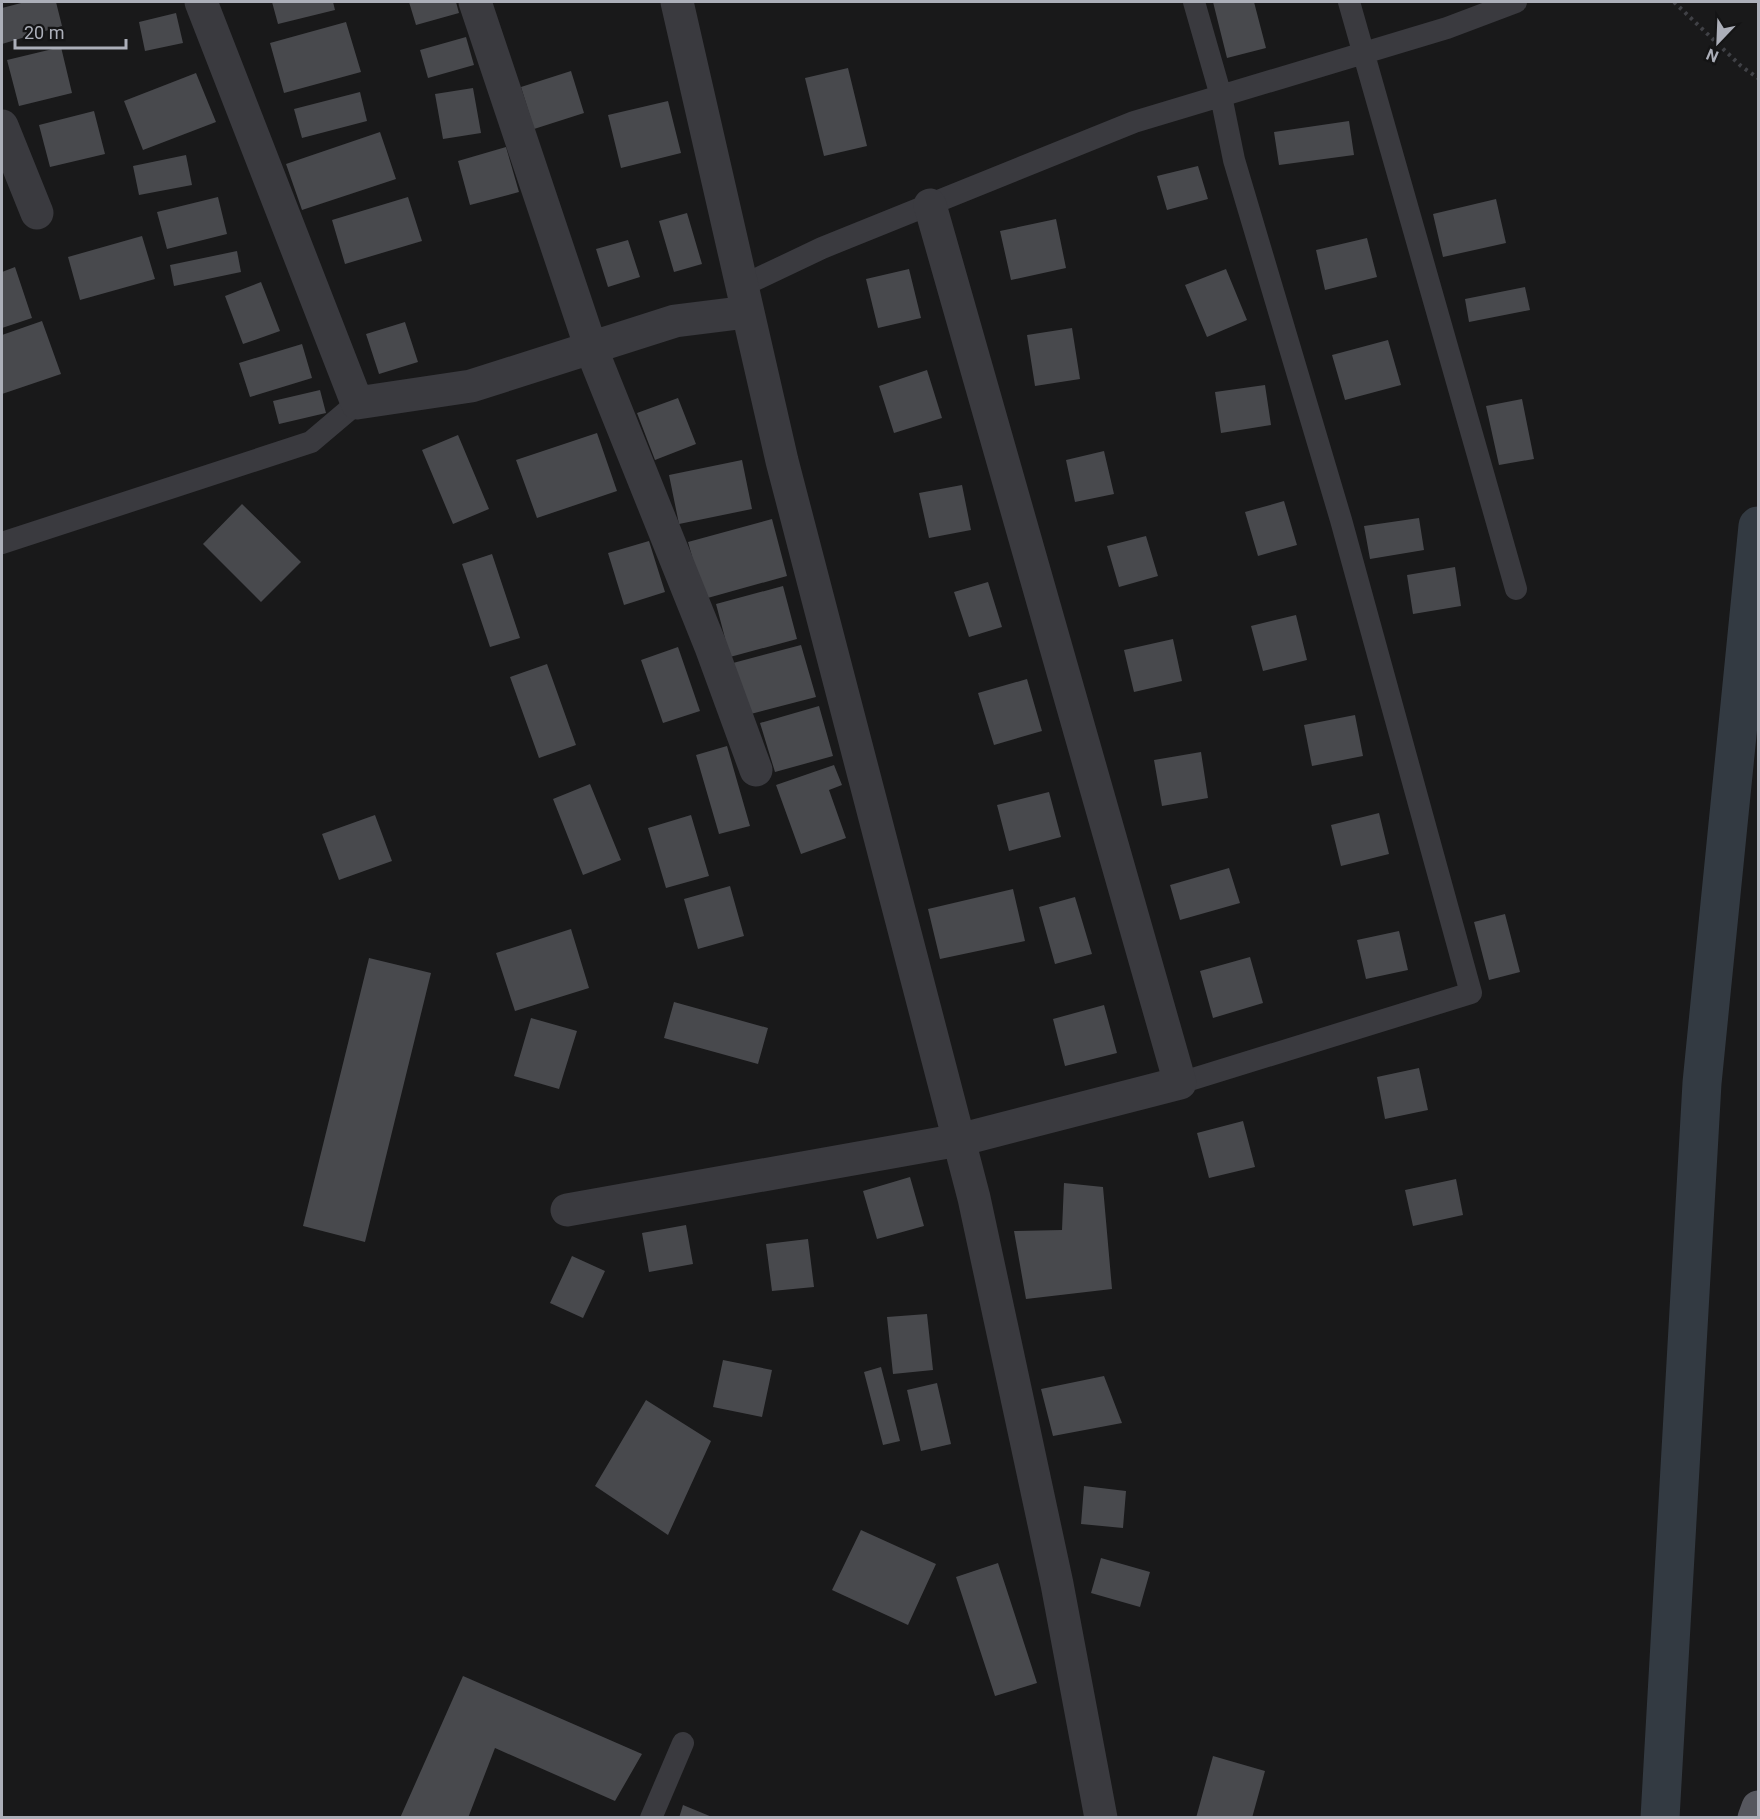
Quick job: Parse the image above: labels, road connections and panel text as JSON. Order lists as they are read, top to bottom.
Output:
{
  "scale_bar": "20 m",
  "north": "bottom left"
}
